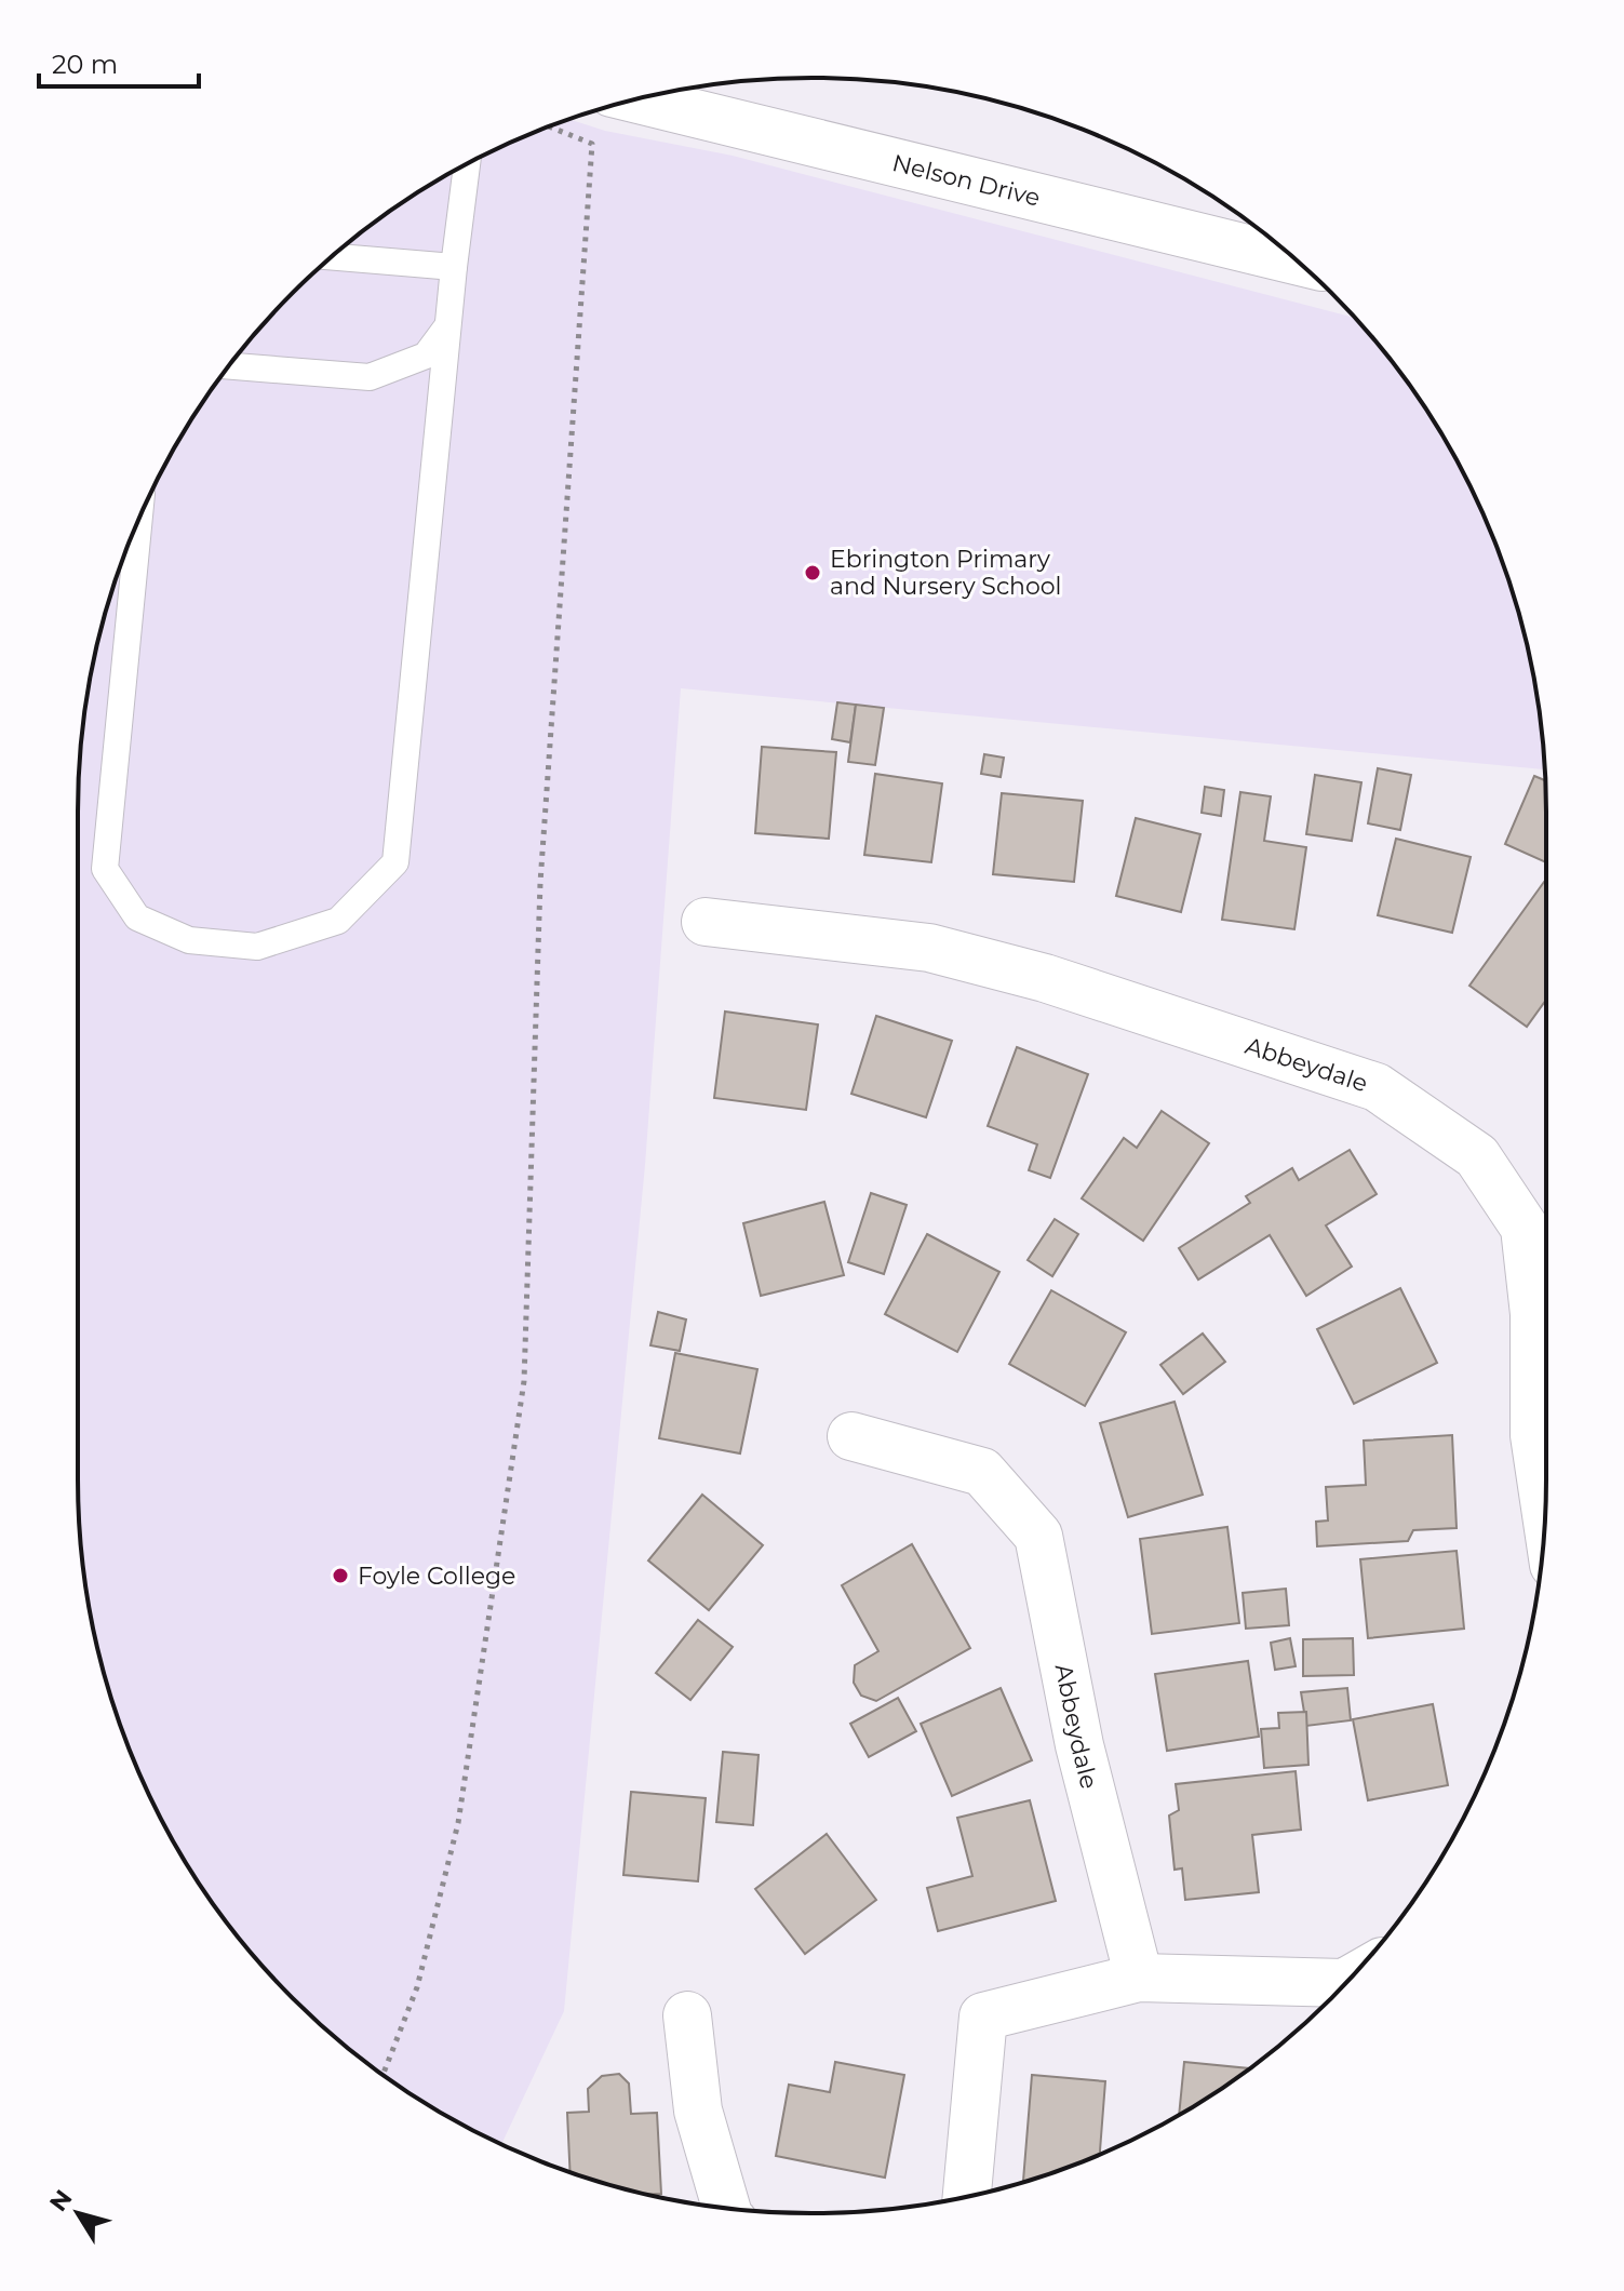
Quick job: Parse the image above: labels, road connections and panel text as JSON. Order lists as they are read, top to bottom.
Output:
{
  "streets": {
    "street": ["Nelson Drive", "Abbeydale"]
  },
  "places": ["Ebrington Primary and Nursery School", "Foyle College"],
  "scale_bar": "20 m",
  "north": "top left"
}
